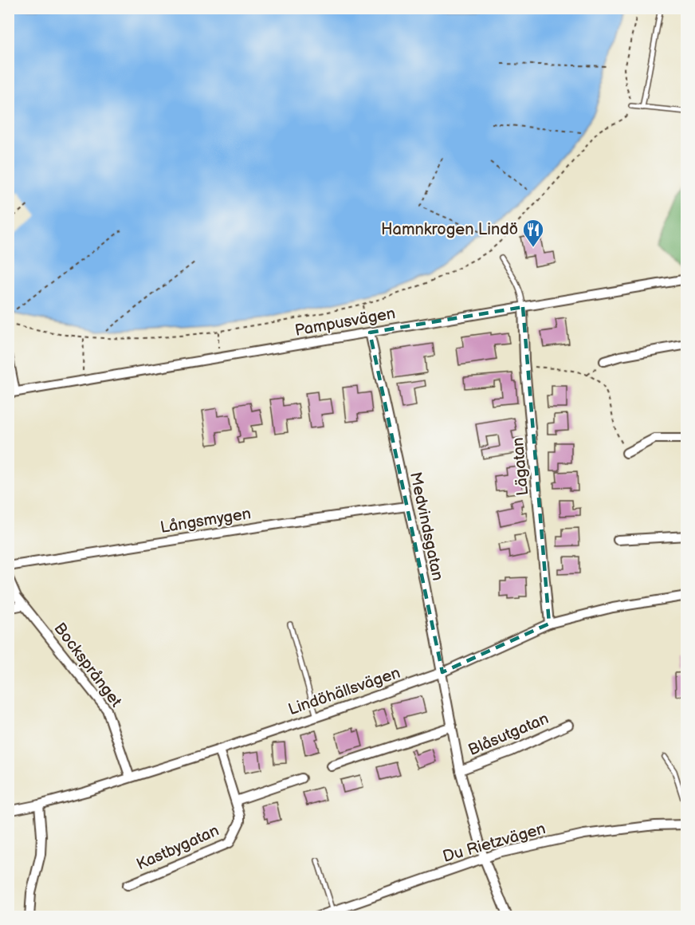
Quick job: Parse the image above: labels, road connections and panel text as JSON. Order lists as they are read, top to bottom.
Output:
{
  "streets": {
    "street": [
      "Pampusvägen",
      "Lägatan",
      "Långsmygen",
      "Medvindsgatan",
      "Bocksprånget",
      "Lindöhällsvägen",
      "Blåsutgatan",
      "Du Rietzvägen",
      "Kastbygatan"
    ]
  },
  "crossings": [
    ["Pampusvägen", "Lägatan"],
    ["Pampusvägen", "Medvindsgatan"],
    ["Lägatan", "Lindöhällsvägen"],
    ["Långsmygen", "Medvindsgatan"],
    ["Medvindsgatan", "Lindöhällsvägen"],
    ["Medvindsgatan", "Blåsutgatan"],
    ["Medvindsgatan", "Du Rietzvägen"],
    ["Bocksprånget", "Lindöhällsvägen"],
    ["Lindöhällsvägen", "Kastbygatan"]
  ],
  "places": {
    "restaurant": ["Hamnkrogen Lindö"]
  }
}
